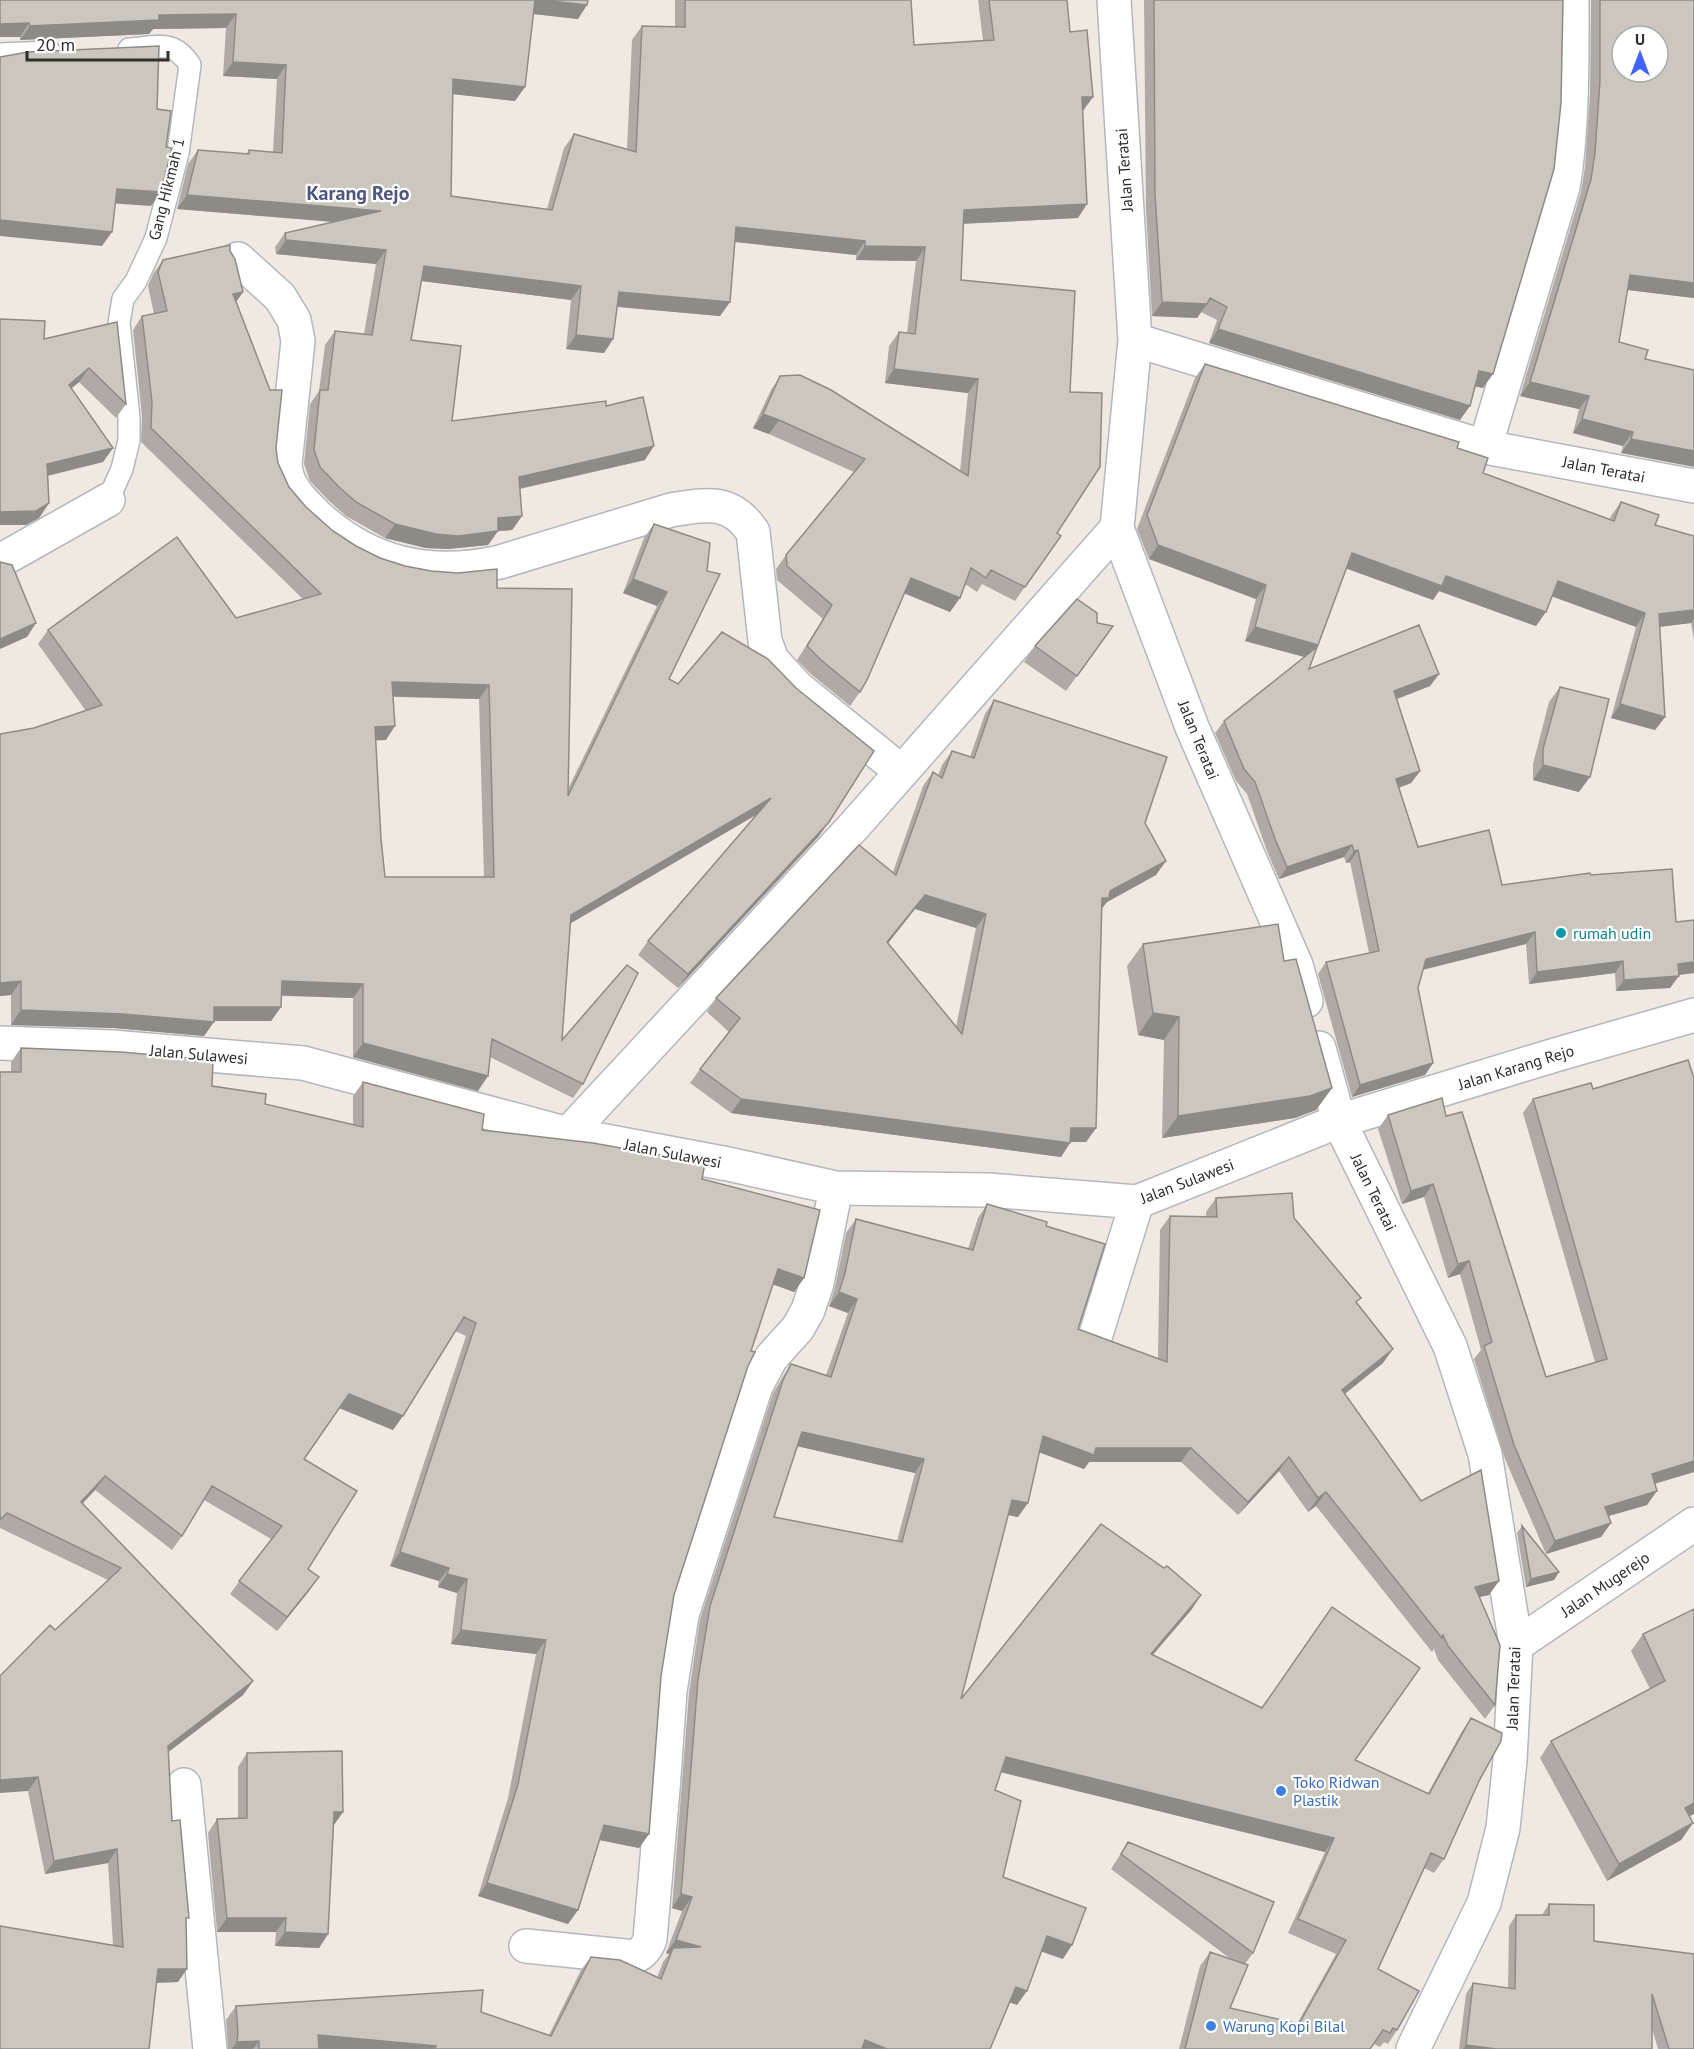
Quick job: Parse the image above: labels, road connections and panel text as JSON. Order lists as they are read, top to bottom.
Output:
{
  "streets": {
    "street": [
      "Jalan Teratai",
      "Jalan Sulawesi",
      "Jalan Karang Rejo",
      "Jalan Mugerejo"
    ],
    "lane": ["Gang Hikmah 1"]
  },
  "crossings": [
    ["Jalan Teratai", "Jalan Sulawesi"],
    ["Jalan Teratai", "Jalan Karang Rejo"],
    ["Jalan Teratai", "Jalan Mugerejo"],
    ["Jalan Sulawesi", "Jalan Karang Rejo"]
  ],
  "districts": ["Karang Rejo"],
  "places": ["rumah udin", "Toko Ridwan Plastik", "Warung Kopi Bilal"],
  "scale_bar": "20 m",
  "north": "top"
}
